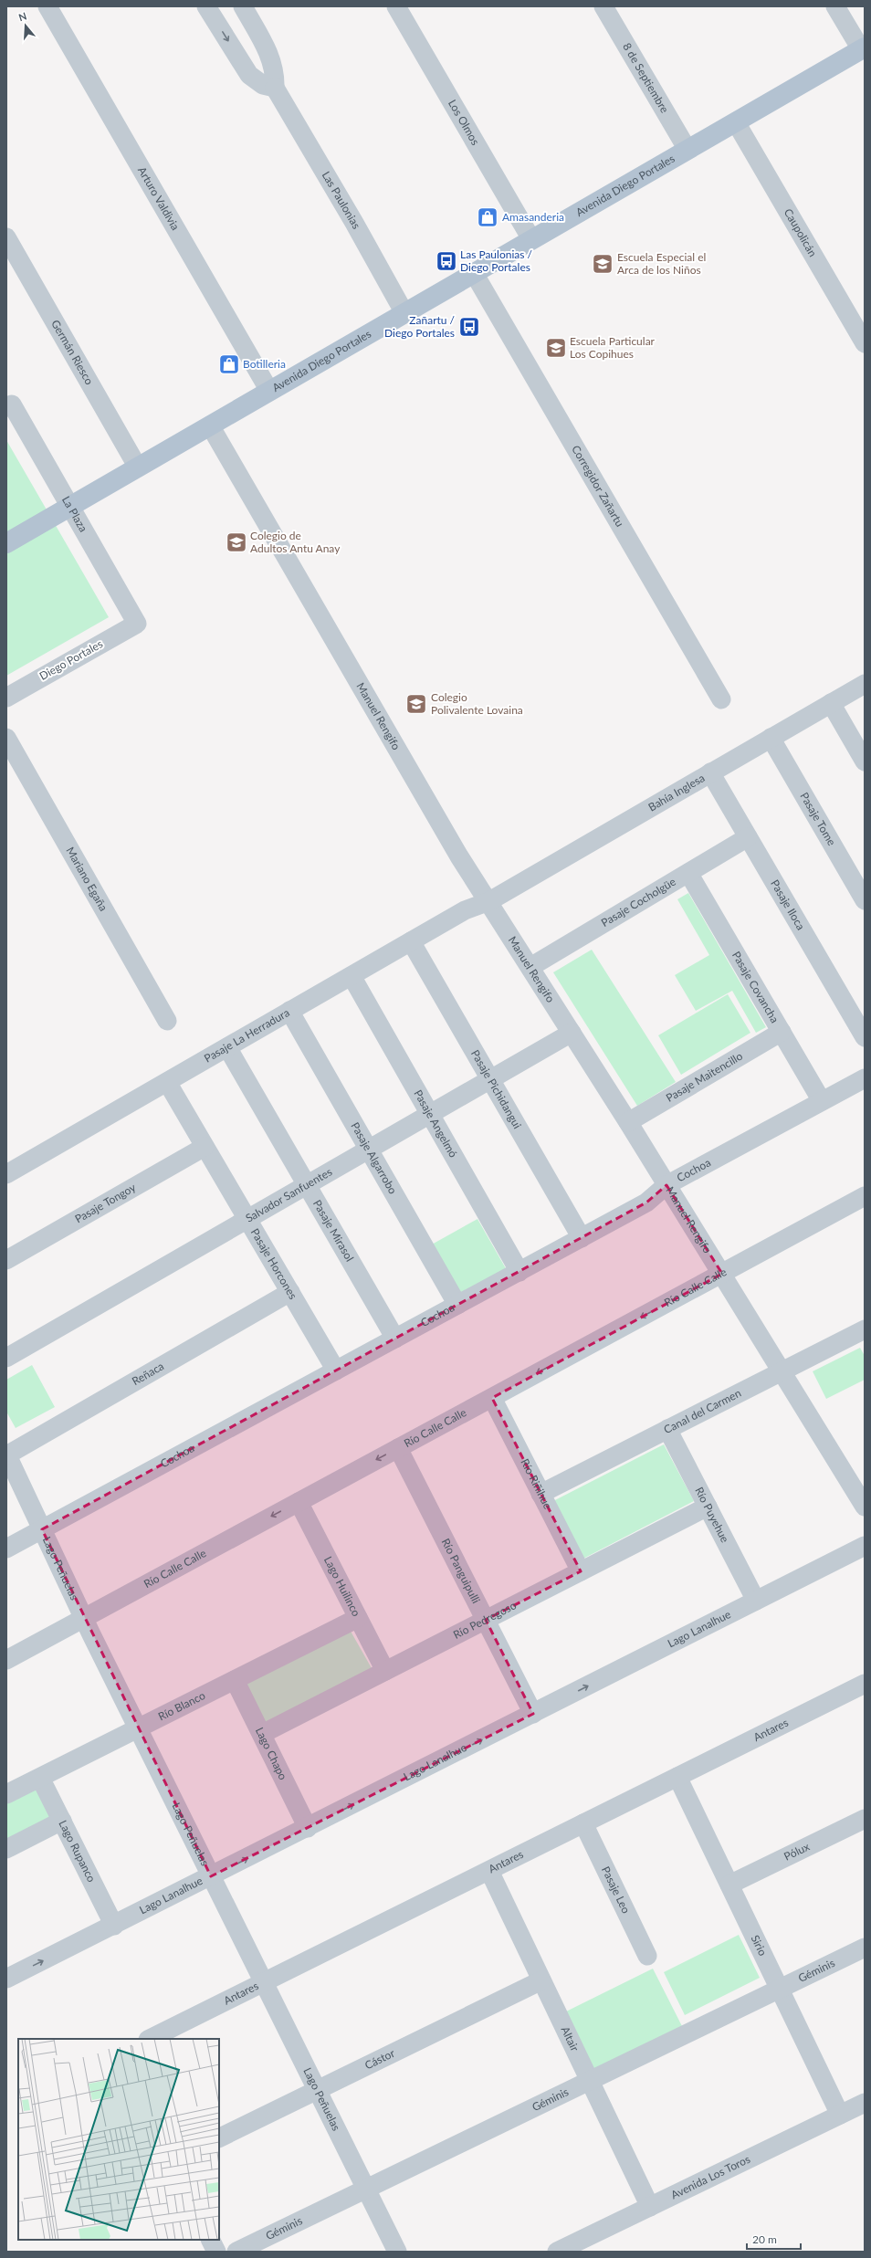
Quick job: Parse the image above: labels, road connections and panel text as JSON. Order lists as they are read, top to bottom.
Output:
{
  "streets": {
    "main road": ["Avenida Diego Portales"],
    "street": [
      "8 de Septiembre",
      "Los Olmos",
      "Arturo Valdivia",
      "Las Paulonias",
      "Caupolicán",
      "Germán Riesco",
      "Corregidor Zañartu",
      "La Plaza",
      "Diego Portales",
      "Manuel Rengifo",
      "Bahía Inglesa",
      "Pasaje Tome",
      "Mariano Egaña",
      "Pasaje Cocholgüe",
      "Pasaje Iloca",
      "Pasaje Covancha",
      "Pasaje La Herradura",
      "Pasaje Maitencillo",
      "Pasaje Pichidangui",
      "Pasaje Angelmó",
      "Pasaje Algarrobo",
      "Cochoa",
      "Salvador Sanfuentes",
      "Pasaje Tongoy",
      "Pasaje Mirasol",
      "Pasaje Horcones",
      "Río Calle Calle",
      "Reñaca",
      "Canal del Carmen",
      "Río Riñihue",
      "Río Puyehue",
      "Lago Peñuelas",
      "Río Panguipulli",
      "Lago Huilinco",
      "Río Pedregoso",
      "Lago Lanalhue",
      "Río Blanco",
      "Antares",
      "Lago Chapo",
      "Lago Rupanco",
      "Pólux",
      "Pasaje Leo",
      "Sirio",
      "Géminis",
      "Altair",
      "Cástor",
      "Avenida Los Toros"
    ]
  },
  "crossings": [
    ["8 de Septiembre", "Avenida Diego Portales"],
    ["Los Olmos", "Avenida Diego Portales"],
    ["Avenida Diego Portales", "Arturo Valdivia"],
    ["Avenida Diego Portales", "Las Paulonias"],
    ["Avenida Diego Portales", "Caupolicán"],
    ["Avenida Diego Portales", "Germán Riesco"],
    ["Avenida Diego Portales", "Corregidor Zañartu"],
    ["Avenida Diego Portales", "La Plaza"],
    ["Avenida Diego Portales", "Manuel Rengifo"],
    ["La Plaza", "Diego Portales"],
    ["Manuel Rengifo", "Bahía Inglesa"],
    ["Manuel Rengifo", "Pasaje Cocholgüe"],
    ["Manuel Rengifo", "Pasaje La Herradura"],
    ["Manuel Rengifo", "Pasaje Maitencillo"],
    ["Manuel Rengifo", "Cochoa"],
    ["Manuel Rengifo", "Salvador Sanfuentes"],
    ["Manuel Rengifo", "Río Calle Calle"],
    ["Manuel Rengifo", "Canal del Carmen"],
    ["Bahía Inglesa", "Pasaje Tome"],
    ["Bahía Inglesa", "Pasaje Iloca"],
    ["Bahía Inglesa", "Pasaje La Herradura"],
    ["Pasaje Cocholgüe", "Pasaje Iloca"],
    ["Pasaje Cocholgüe", "Pasaje Covancha"],
    ["Pasaje Covancha", "Pasaje Maitencillo"],
    ["Pasaje Covancha", "Cochoa"],
    ["Pasaje La Herradura", "Pasaje Pichidangui"],
    ["Pasaje La Herradura", "Pasaje Angelmó"],
    ["Pasaje La Herradura", "Pasaje Algarrobo"],
    ["Pasaje La Herradura", "Pasaje Mirasol"],
    ["Pasaje La Herradura", "Pasaje Horcones"],
    ["Pasaje Pichidangui", "Cochoa"],
    ["Pasaje Pichidangui", "Salvador Sanfuentes"],
    ["Pasaje Angelmó", "Cochoa"],
    ["Pasaje Angelmó", "Salvador Sanfuentes"],
    ["Pasaje Algarrobo", "Cochoa"],
    ["Pasaje Algarrobo", "Salvador Sanfuentes"],
    ["Cochoa", "Pasaje Mirasol"],
    ["Cochoa", "Pasaje Horcones"],
    ["Cochoa", "Lago Peñuelas"],
    ["Salvador Sanfuentes", "Pasaje Mirasol"],
    ["Salvador Sanfuentes", "Pasaje Horcones"],
    ["Pasaje Tongoy", "Pasaje Horcones"],
    ["Pasaje Horcones", "Reñaca"],
    ["Río Calle Calle", "Río Riñihue"],
    ["Río Calle Calle", "Lago Peñuelas"],
    ["Río Calle Calle", "Río Panguipulli"],
    ["Río Calle Calle", "Lago Huilinco"],
    ["Reñaca", "Lago Peñuelas"],
    ["Canal del Carmen", "Río Riñihue"],
    ["Canal del Carmen", "Río Puyehue"],
    ["Río Riñihue", "Río Pedregoso"],
    ["Río Puyehue", "Río Pedregoso"],
    ["Río Puyehue", "Lago Lanalhue"],
    ["Lago Peñuelas", "Lago Lanalhue"],
    ["Lago Peñuelas", "Río Blanco"],
    ["Lago Peñuelas", "Antares"],
    ["Lago Peñuelas", "Géminis"],
    ["Lago Peñuelas", "Cástor"],
    ["Río Panguipulli", "Río Pedregoso"],
    ["Río Panguipulli", "Lago Lanalhue"],
    ["Lago Huilinco", "Río Pedregoso"],
    ["Lago Huilinco", "Río Blanco"],
    ["Río Pedregoso", "Lago Chapo"],
    ["Lago Lanalhue", "Lago Chapo"],
    ["Lago Lanalhue", "Lago Rupanco"],
    ["Río Blanco", "Lago Chapo"],
    ["Río Blanco", "Lago Rupanco"],
    ["Antares", "Pasaje Leo"],
    ["Antares", "Sirio"],
    ["Antares", "Altair"],
    ["Pólux", "Sirio"],
    ["Sirio", "Géminis"],
    ["Sirio", "Avenida Los Toros"],
    ["Géminis", "Altair"],
    ["Altair", "Cástor"],
    ["Altair", "Avenida Los Toros"]
  ],
  "one_way": ["Río Calle Calle", "Lago Lanalhue"],
  "places": {
    "shop": ["Amasanderia", "Botilleria"],
    "bus stop": ["Las Paulonias / Diego Portales", "Zañartu / Diego Portales"],
    "school or university": [
      "Escuela Especial el Arca de los Niños",
      "Escuela Particular Los Copihues",
      "Colegio de Adultos Antu Anay",
      "Colegio Polivalente Lovaina"
    ]
  },
  "scale_bar": "20 m",
  "north": "top"
}
